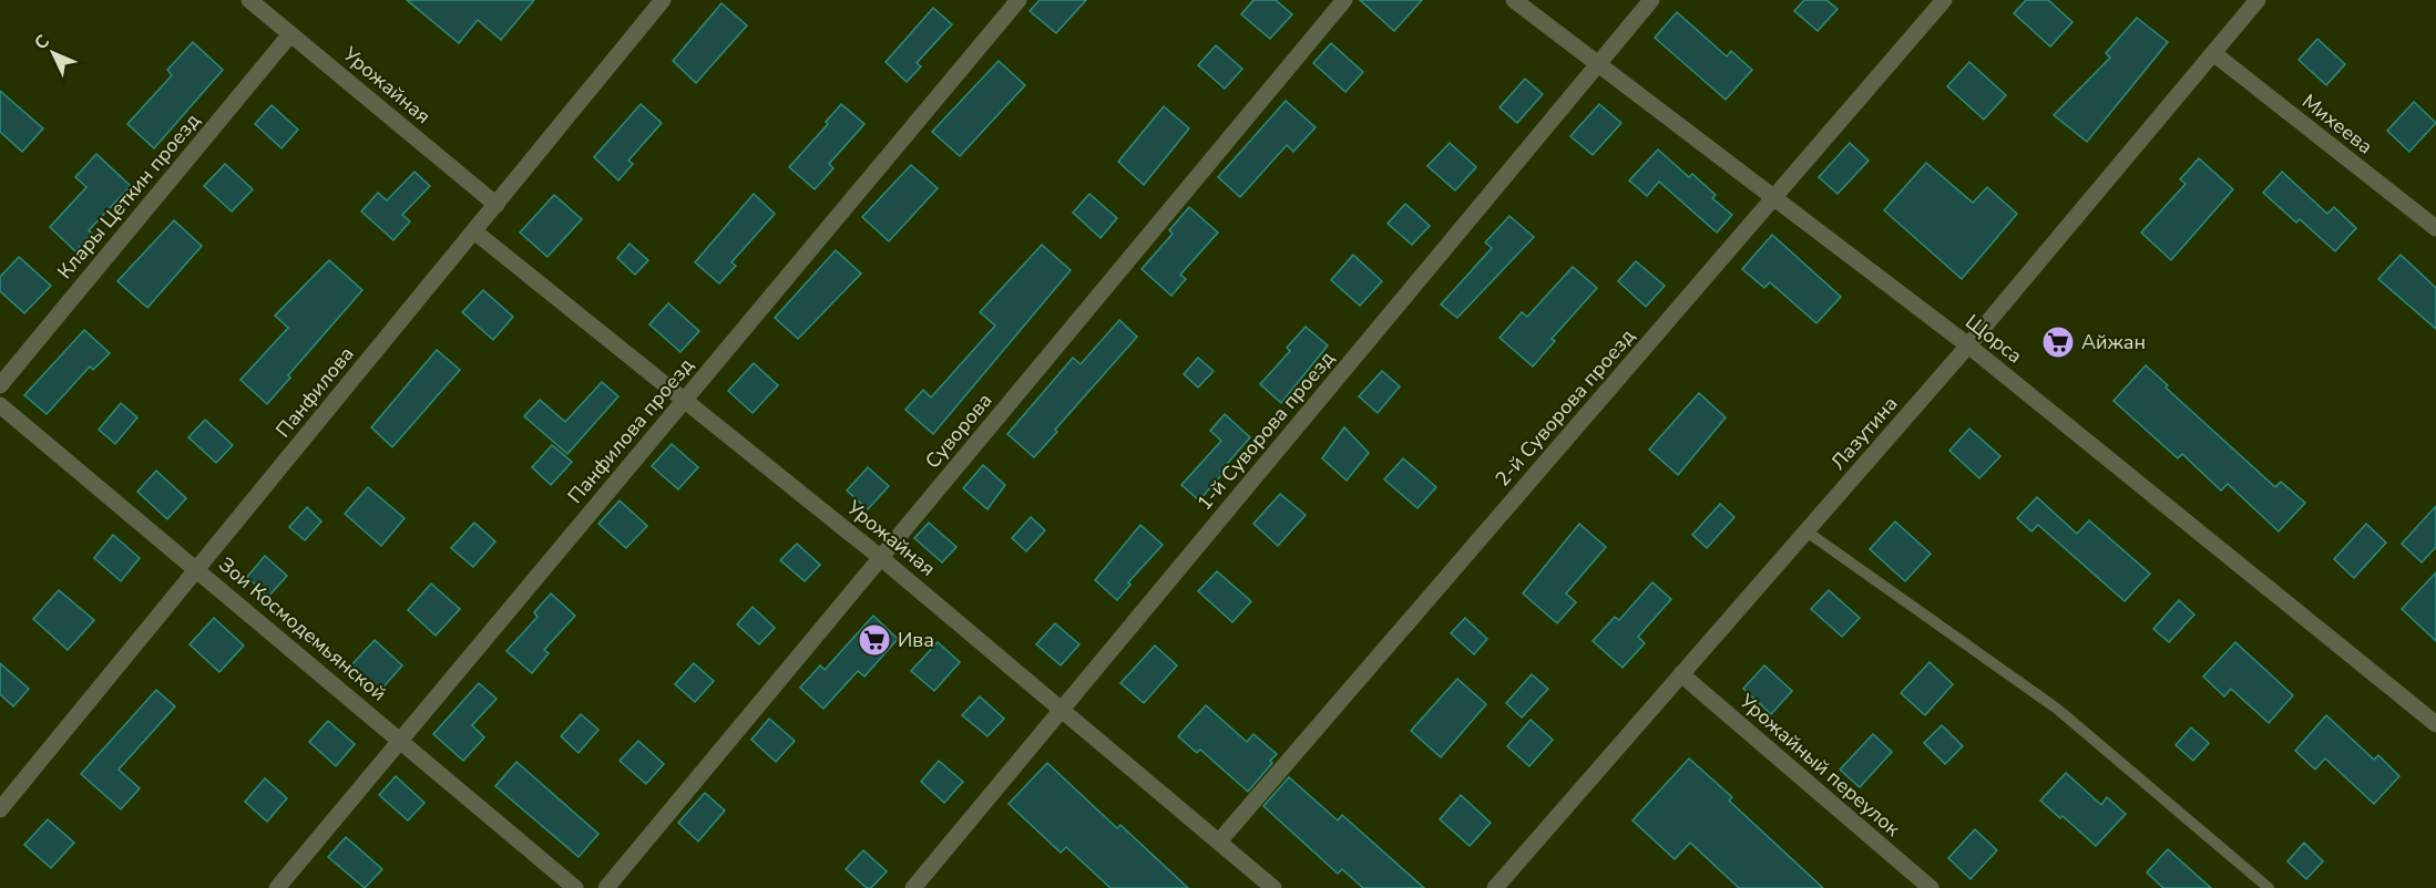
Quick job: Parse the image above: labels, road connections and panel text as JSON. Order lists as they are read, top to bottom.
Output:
{
  "streets": {
    "street": [
      "Урожайная",
      "Михеева",
      "Клары Цеткин проезд",
      "Щорса",
      "Панфилова",
      "2-й Суворова проезд",
      "Панфилова проезд",
      "Суворова",
      "1-й Суворова проезд",
      "Лазутина",
      "Зои Космодемьянской",
      "Урожайный переулок"
    ]
  },
  "crossings": [
    ["Урожайная", "Клары Цеткин проезд"],
    ["Урожайная", "Панфилова"],
    ["Урожайная", "2-й Суворова проезд"],
    ["Урожайная", "Панфилова проезд"],
    ["Урожайная", "Суворова"],
    ["Урожайная", "1-й Суворова проезд"],
    ["Михеева", "Лазутина"],
    ["Щорса", "2-й Суворова проезд"],
    ["Щорса", "1-й Суворова проезд"],
    ["Щорса", "Лазутина"],
    ["Панфилова", "Зои Космодемьянской"],
    ["Панфилова проезд", "Зои Космодемьянской"],
    ["Лазутина", "Урожайный переулок"]
  ],
  "places": {
    "supermarket": ["Айжан", "Ива"]
  },
  "north": "top left"
}
